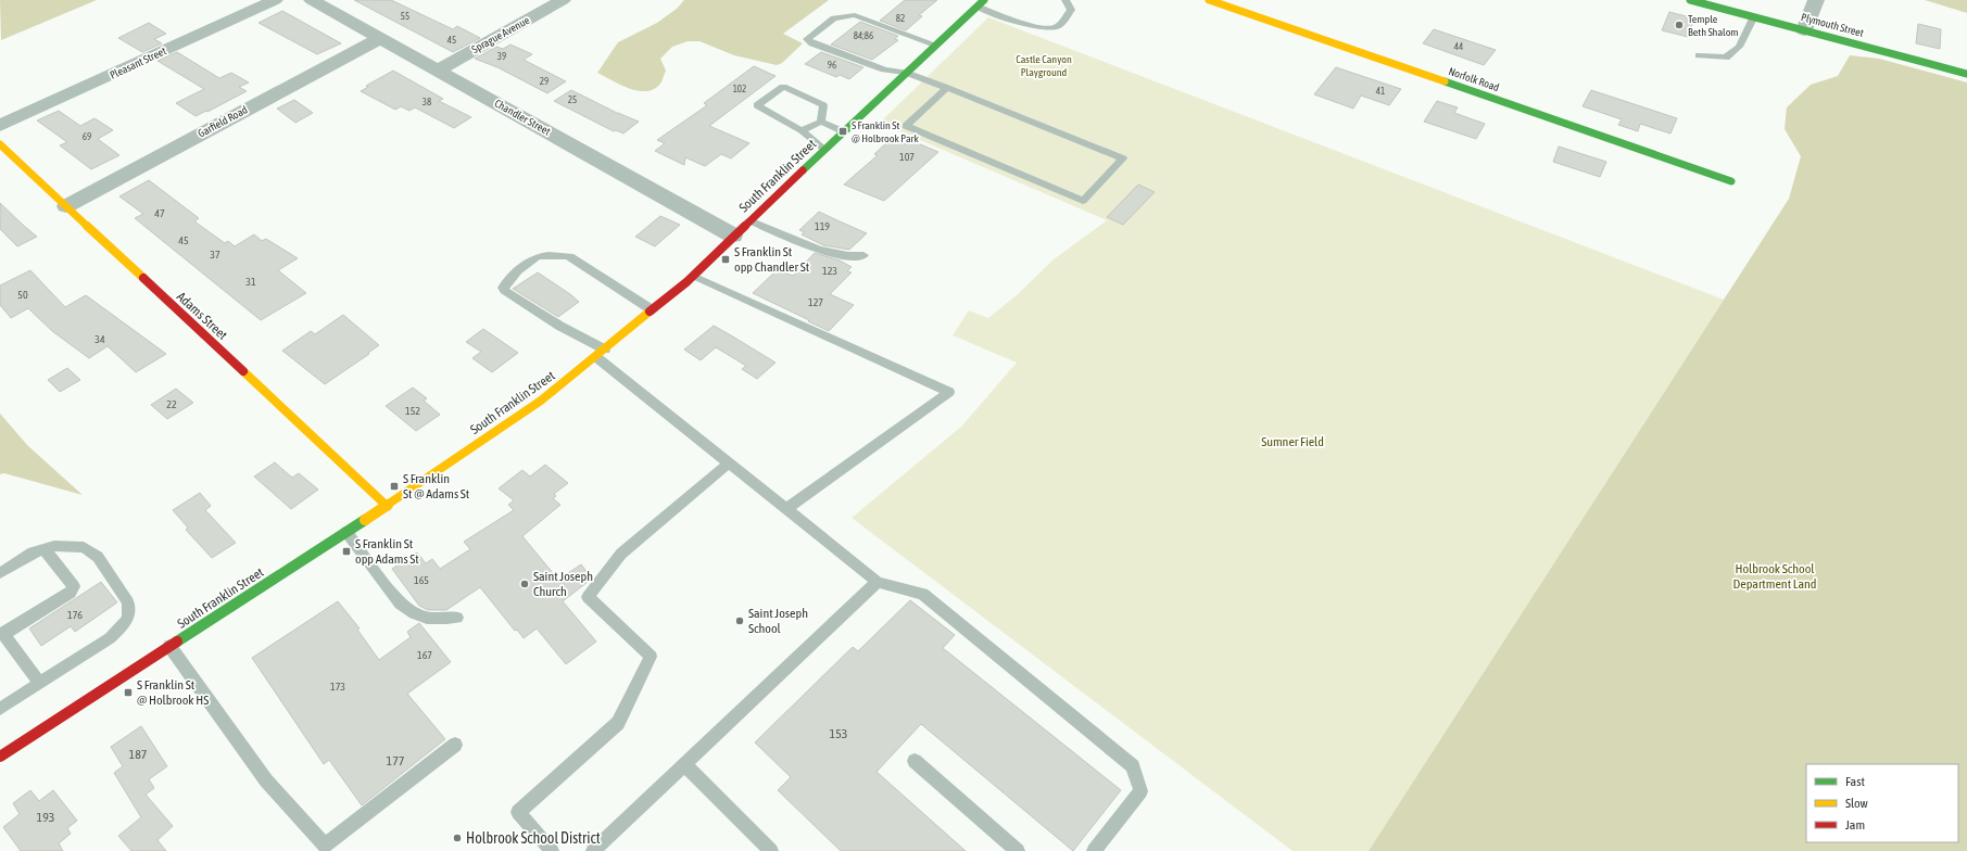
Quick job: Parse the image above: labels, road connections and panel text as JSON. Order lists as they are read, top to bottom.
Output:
{
  "streets": {
    "main road": [
      "Plymouth Street",
      "Norfolk Road",
      "South Franklin Street",
      "Adams Street"
    ],
    "street": [
      "Sprague Avenue",
      "Pleasant Street",
      "Chandler Street",
      "Garfield Road"
    ]
  },
  "crossings": [
    ["Sprague Avenue", "Chandler Street"],
    ["Chandler Street", "Garfield Road"],
    ["Chandler Street", "South Franklin Street"],
    ["Garfield Road", "Adams Street"],
    ["South Franklin Street", "Adams Street"]
  ],
  "parks": ["Castle Canyon Playground", "Sumner Field", "Holbrook School Department Land"],
  "places": {
    "other": [
      "Temple Beth Shalom",
      "Saint Joseph Church",
      "Saint Joseph School",
      "Holbrook School District"
    ],
    "transit": [
      "S Franklin St @ Holbrook Park",
      "S Franklin St opp Chandler St",
      "S Franklin St @ Adams St",
      "S Franklin St opp Adams St",
      "S Franklin St @ Holbrook HS"
    ]
  },
  "house_numbers": [
    "55",
    "82",
    "84;86",
    "45",
    "44",
    "39",
    "96",
    "29",
    "102",
    "41",
    "25",
    "38",
    "69",
    "107",
    "47",
    "119",
    "45",
    "37",
    "123",
    "31",
    "50",
    "127",
    "34",
    "22",
    "152",
    "165",
    "176",
    "167",
    "173",
    "153",
    "187",
    "177",
    "193"
  ],
  "legend": ["Fast", "Slow", "Jam"]
}
